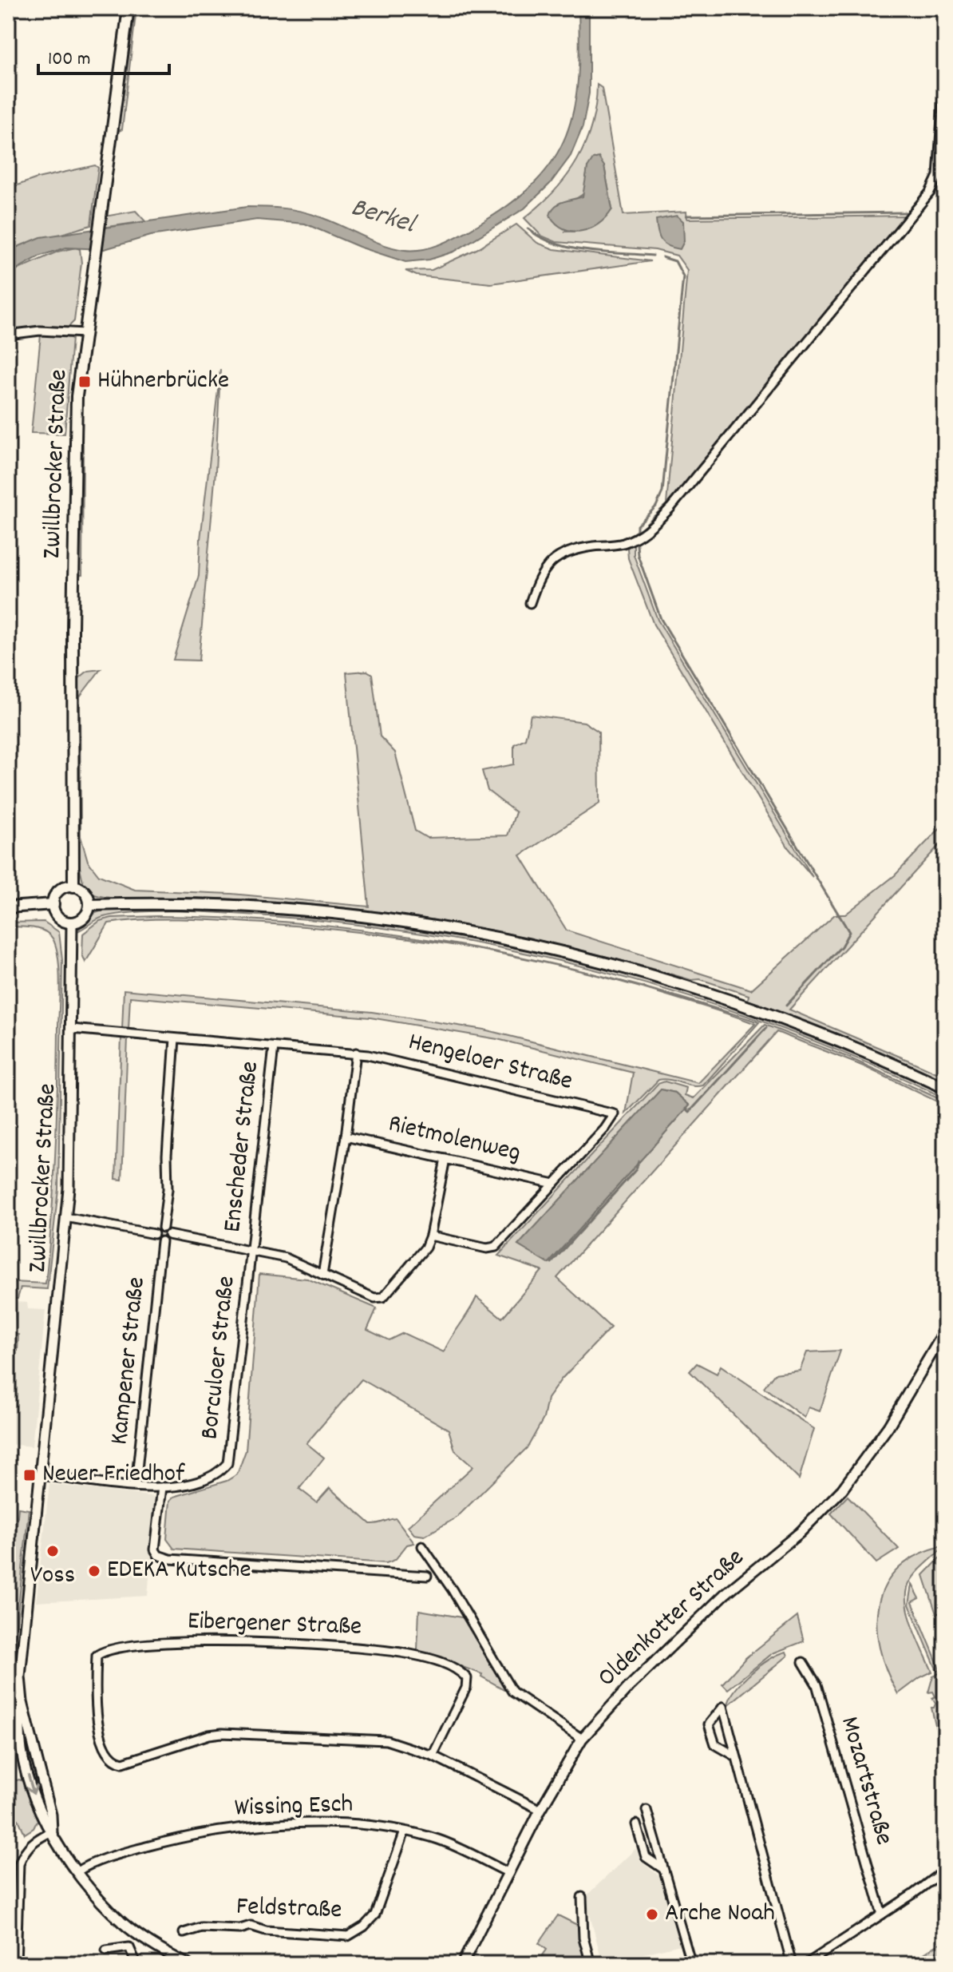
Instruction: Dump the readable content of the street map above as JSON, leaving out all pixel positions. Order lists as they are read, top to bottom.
{
  "streets": {
    "main road": ["Zwillbrocker Straße"],
    "street": [
      "Hengeloer Straße",
      "Rietmolenweg",
      "Enscheder Straße",
      "Borculoer Straße",
      "Kampener Straße",
      "Oldenkotter Straße",
      "Eibergener Straße",
      "Mozartstraße",
      "Wissing Esch",
      "Feldstraße"
    ]
  },
  "crossings": [
    ["Zwillbrocker Straße", "Enscheder Straße"],
    ["Zwillbrocker Straße", "Borculoer Straße"],
    ["Zwillbrocker Straße", "Wissing Esch"],
    ["Hengeloer Straße", "Rietmolenweg"],
    ["Hengeloer Straße", "Enscheder Straße"],
    ["Enscheder Straße", "Borculoer Straße"],
    ["Borculoer Straße", "Kampener Straße"],
    ["Oldenkotter Straße", "Wissing Esch"],
    ["Wissing Esch", "Feldstraße"]
  ],
  "water": ["Berkel"],
  "places": {
    "transit": ["Hühnerbrücke", "Neuer Friedhof"],
    "other": ["Voss", "EDEKA Kutsche", "Arche Noah"]
  },
  "scale_bar": "100 m"
}
